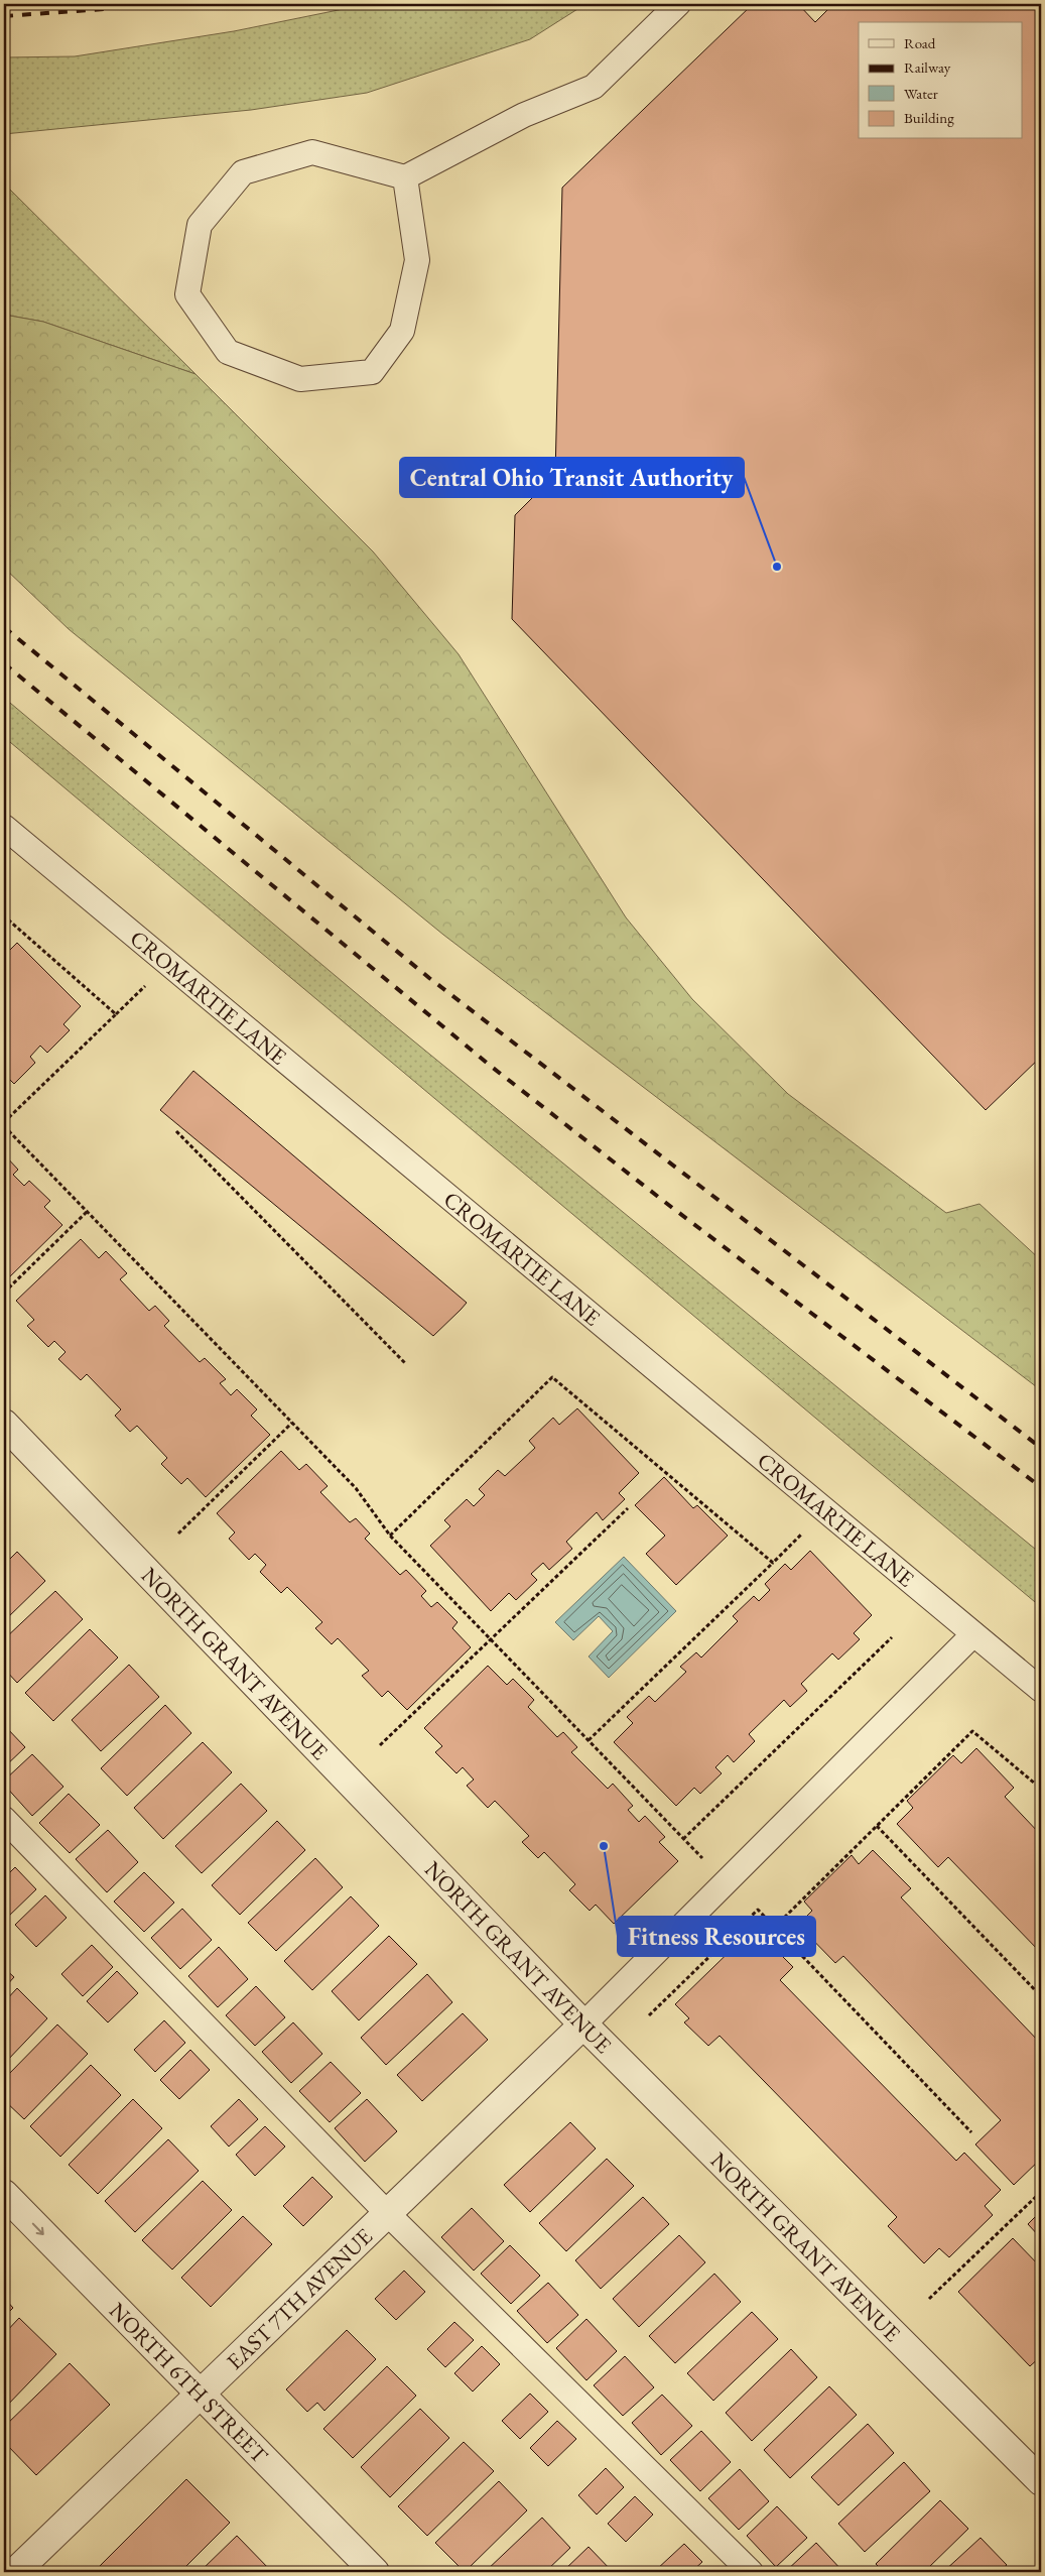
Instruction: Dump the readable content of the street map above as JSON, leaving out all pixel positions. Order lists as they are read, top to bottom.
{
  "streets": {
    "street": ["NORTH GRANT AVENUE", "EAST 7TH AVENUE", "NORTH 6TH STREET"],
    "lane": ["CROMARTIE LANE"]
  },
  "crossings": [
    ["NORTH GRANT AVENUE", "EAST 7TH AVENUE"],
    ["EAST 7TH AVENUE", "NORTH 6TH STREET"]
  ],
  "one_way": ["NORTH 6TH STREET"],
  "places": ["Central Ohio Transit Authority", "Fitness Resources"],
  "legend": [
    "Road",
    "Railway",
    "Water",
    "Building"
  ]
}
